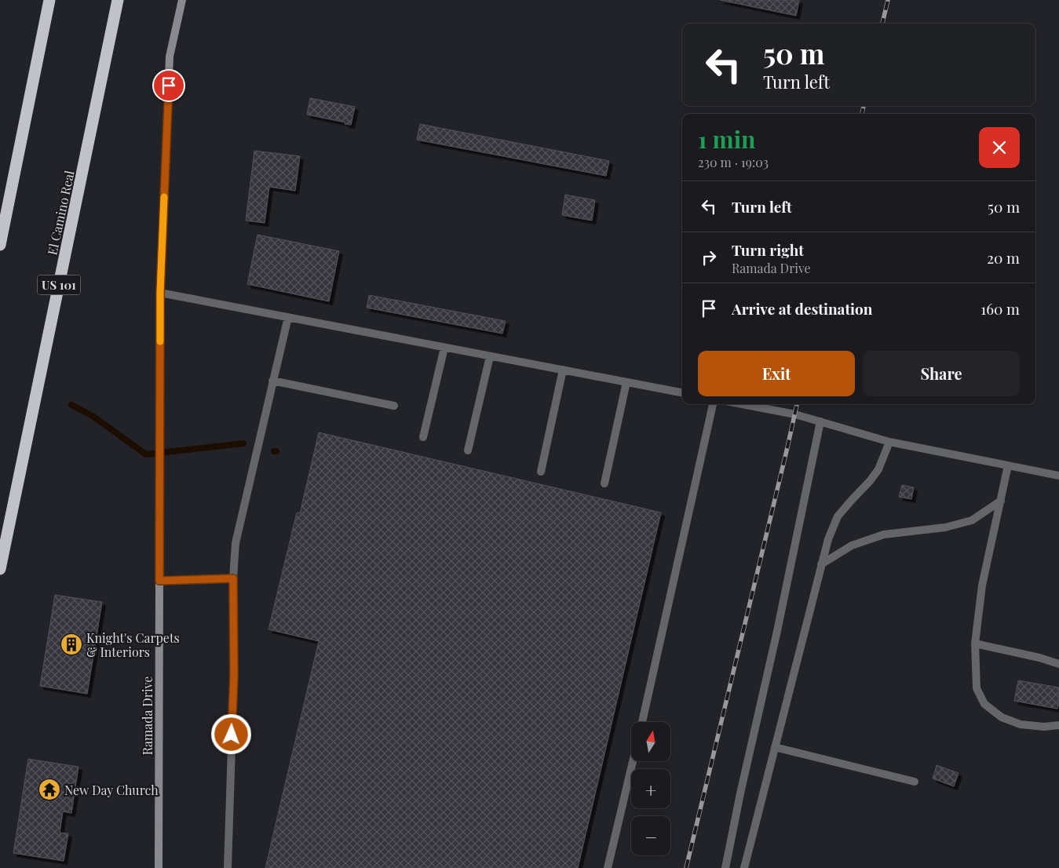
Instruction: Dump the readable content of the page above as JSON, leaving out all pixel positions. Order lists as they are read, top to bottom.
{
  "streets": {
    "highway": ["El Camino Real", "US 101"],
    "street": ["Ramada Drive"]
  },
  "places": {
    "building": ["Knight's Carpets & Interiors"],
    "temple": ["New Day Church"]
  },
  "north": "top",
  "page": {
    "turn": ["50 m", "Turn left"],
    "heading": ["1 min", "230 m · 19:03"],
    "list": [
      {
        "name": "Turn left",
        "value": "50 m"
      },
      {
        "name": "Turn right",
        "note": "Ramada Drive",
        "value": "20 m"
      },
      {
        "name": "Arrive at destination",
        "value": "160 m"
      }
    ],
    "buttons": ["Exit", "Share"],
    "map_buttons": ["+", "−"]
  }
}
